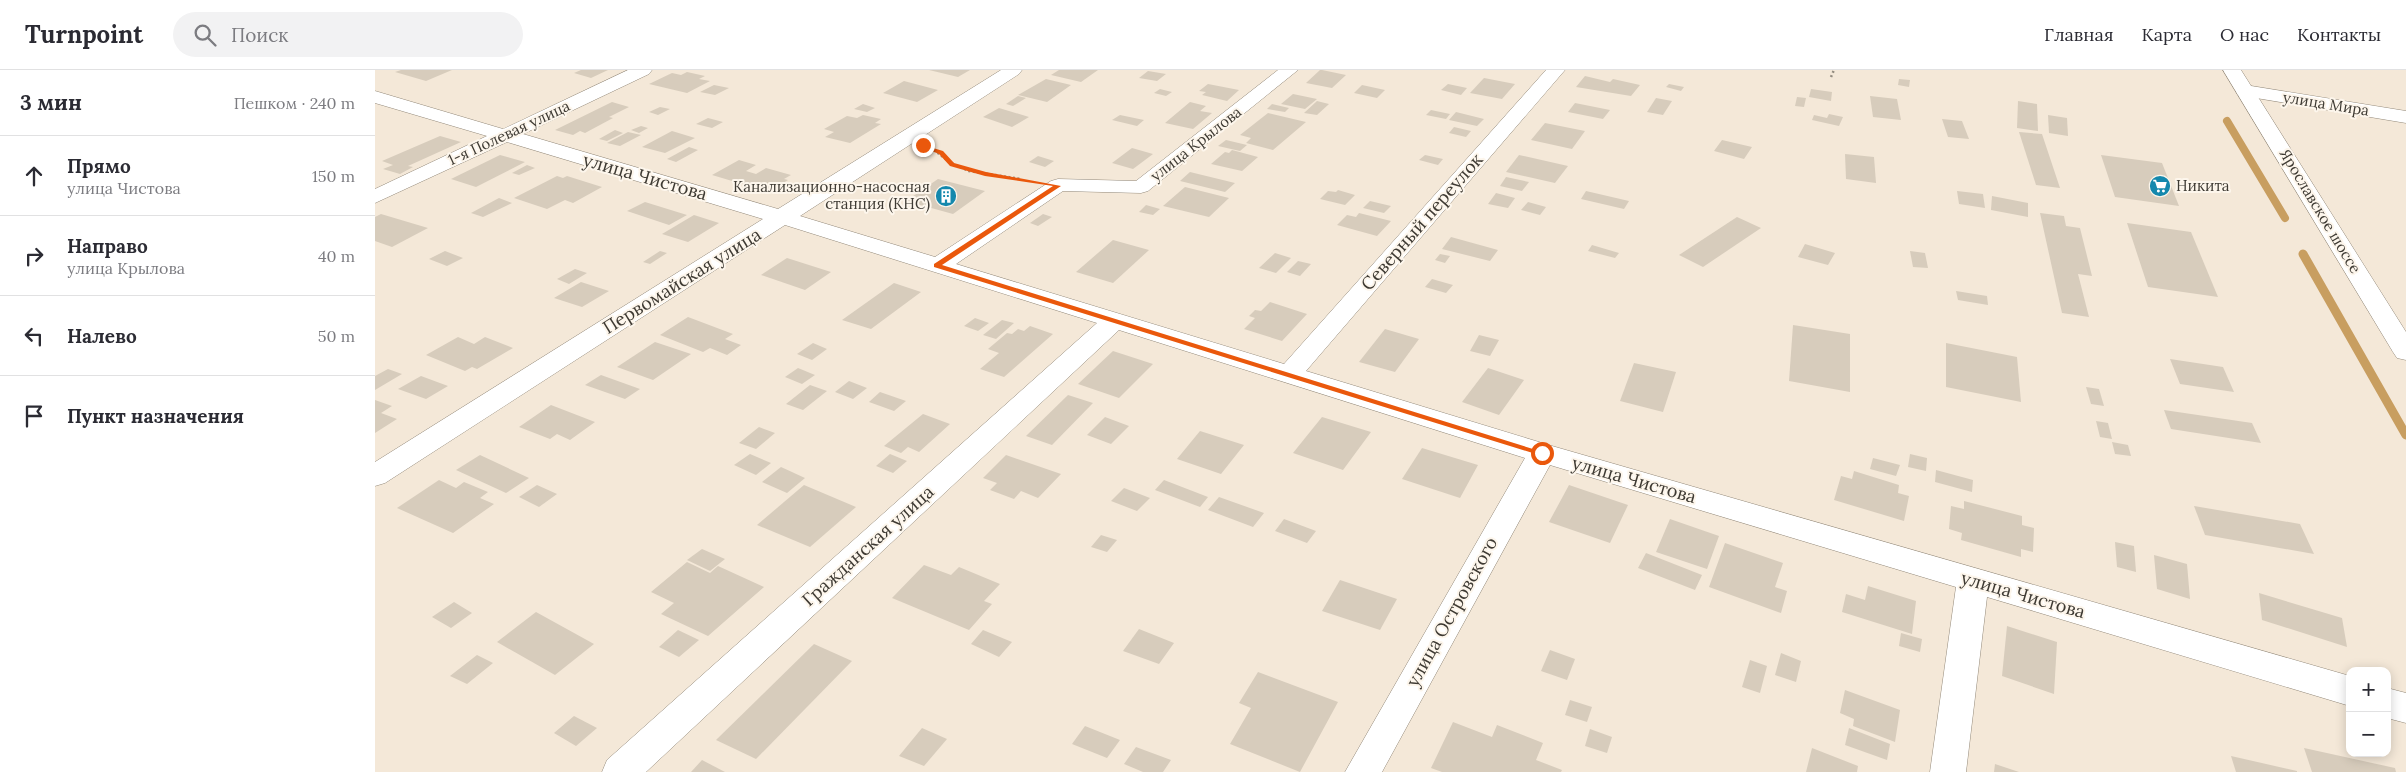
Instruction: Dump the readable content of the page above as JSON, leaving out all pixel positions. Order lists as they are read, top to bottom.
{
  "streets": {
    "street": [
      "улица Мира",
      "1-я Полевая улица",
      "улица Крылова",
      "улица Чистова",
      "Ярославское шоссе",
      "Северный переулок",
      "Первомайская улица",
      "Гражданская улица",
      "улица Островского"
    ]
  },
  "crossings": [
    ["улица Мира", "Ярославское шоссе"],
    ["1-я Полевая улица", "улица Чистова"],
    ["улица Чистова", "Северный переулок"],
    ["улица Чистова", "Первомайская улица"],
    ["улица Чистова", "Гражданская улица"],
    ["улица Чистова", "улица Островского"]
  ],
  "places": {
    "supermarket": ["Никита"],
    "building": ["Канализационно-насосная станция (КНС)"]
  },
  "page": {
    "header": "Turnpoint",
    "search": "Поиск",
    "nav": [
      "Главная",
      "Карта",
      "О нас",
      "Контакты"
    ],
    "heading": ["3 мин", "Пешком · 240 m"],
    "list": [
      ["Прямо", "улица Чистова", "150 m"],
      ["Направо", "улица Крылова", "40 m"],
      ["Налево", "50 m"],
      "Пункт назначения"
    ],
    "map_buttons": ["+", "−"]
  }
}
